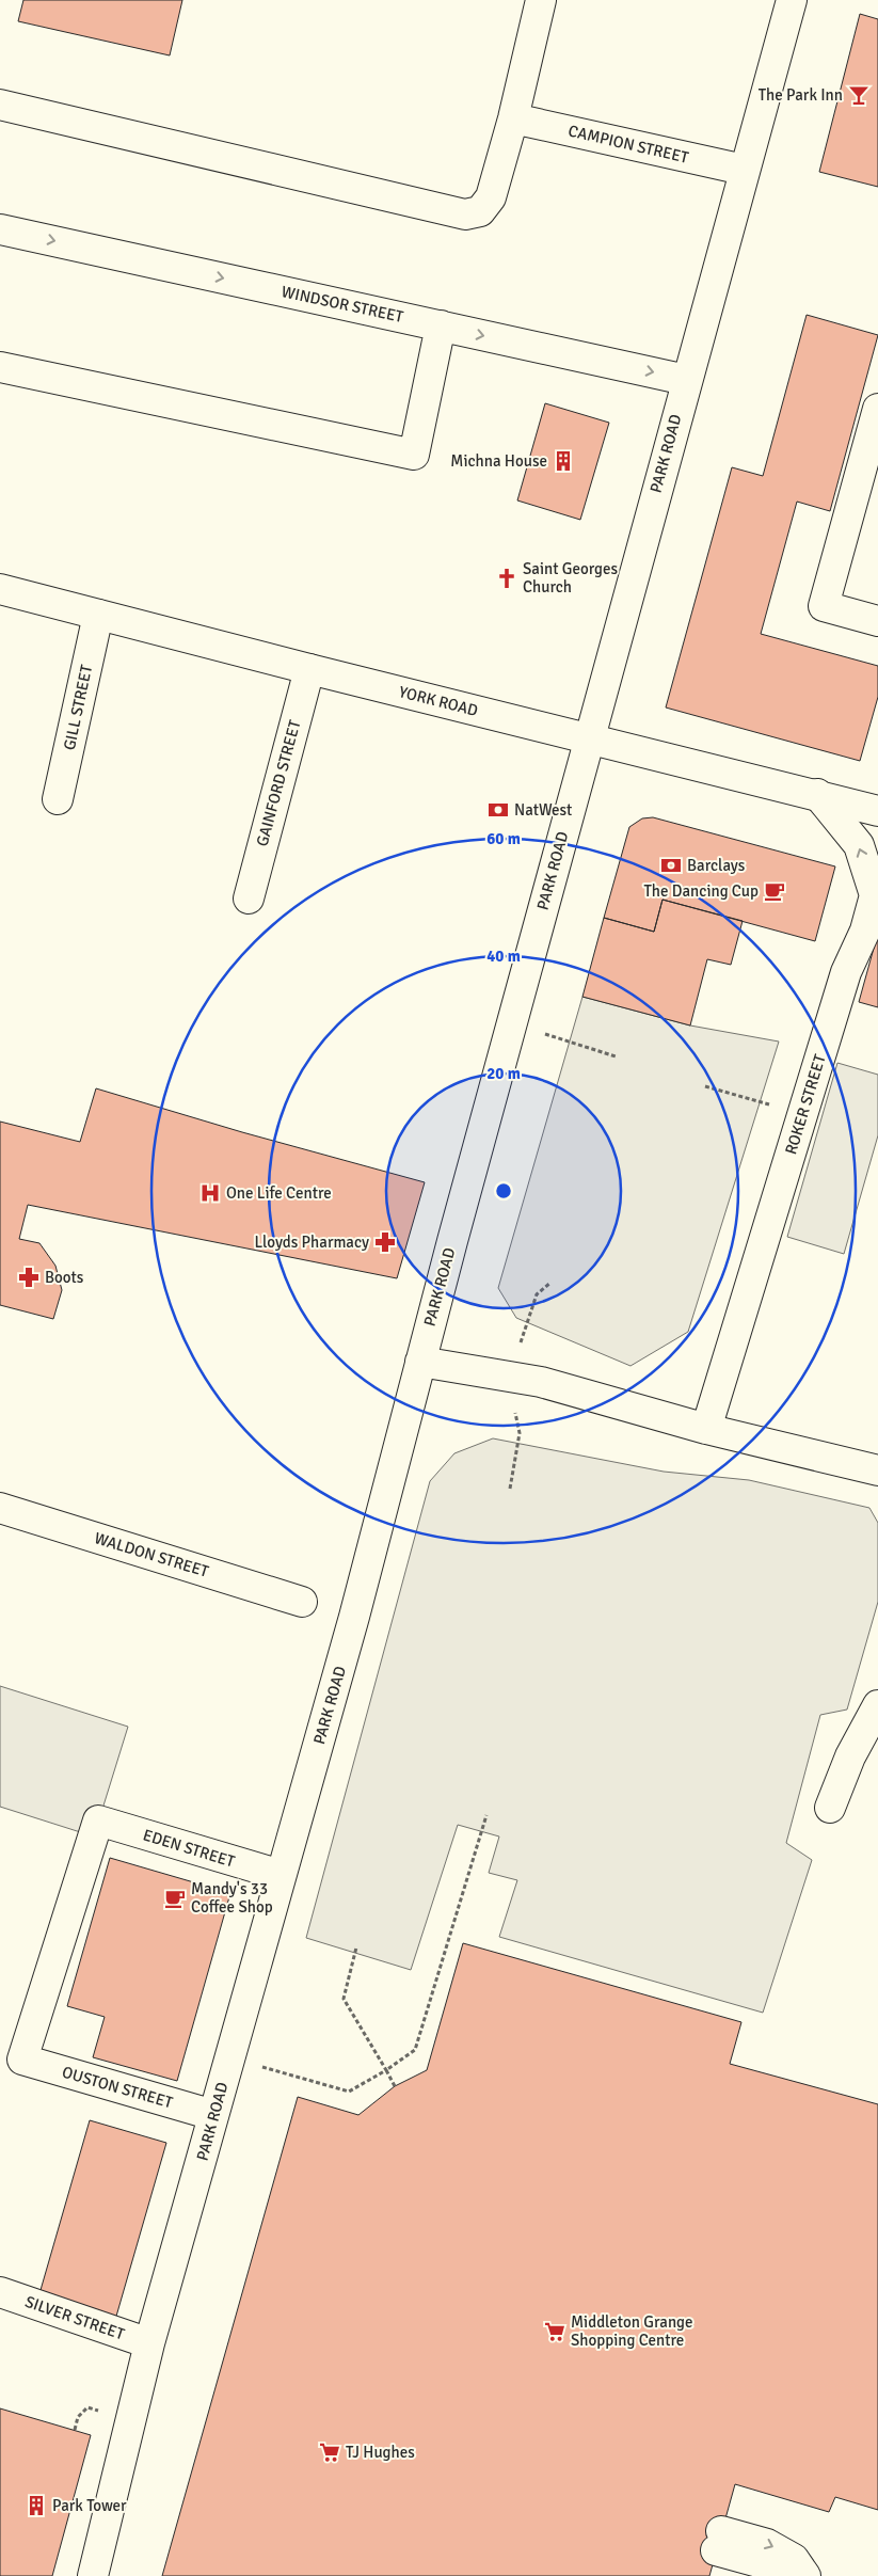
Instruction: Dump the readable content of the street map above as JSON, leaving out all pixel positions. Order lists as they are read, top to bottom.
{
  "streets": {
    "street": [
      "CAMPION STREET",
      "WINDSOR STREET",
      "PARK ROAD",
      "YORK ROAD",
      "GILL STREET",
      "GAINFORD STREET",
      "ROKER STREET",
      "WALDON STREET",
      "EDEN STREET",
      "OUSTON STREET",
      "SILVER STREET"
    ]
  },
  "crossings": [
    ["CAMPION STREET", "PARK ROAD"],
    ["WINDSOR STREET", "PARK ROAD"],
    ["PARK ROAD", "YORK ROAD"],
    ["PARK ROAD", "EDEN STREET"],
    ["PARK ROAD", "OUSTON STREET"],
    ["PARK ROAD", "SILVER STREET"],
    ["YORK ROAD", "GILL STREET"],
    ["YORK ROAD", "GAINFORD STREET"],
    ["YORK ROAD", "ROKER STREET"],
    ["EDEN STREET", "OUSTON STREET"]
  ],
  "one_way": ["WINDSOR STREET", "ROKER STREET"],
  "places": {
    "bar": ["The Park Inn"],
    "building": ["Michna House", "Park Tower"],
    "church": ["Saint Georges Church"],
    "bank": ["NatWest", "Barclays"],
    "cafe": ["The Dancing Cup", "Mandy's 33 Coffee Shop"],
    "hospital": ["One Life Centre"],
    "pharmacy": ["Lloyds Pharmacy", "Boots"],
    "supermarket": ["Middleton Grange Shopping Centre", "TJ Hughes"]
  },
  "rings": ["60 m", "40 m", "20 m"]
}
